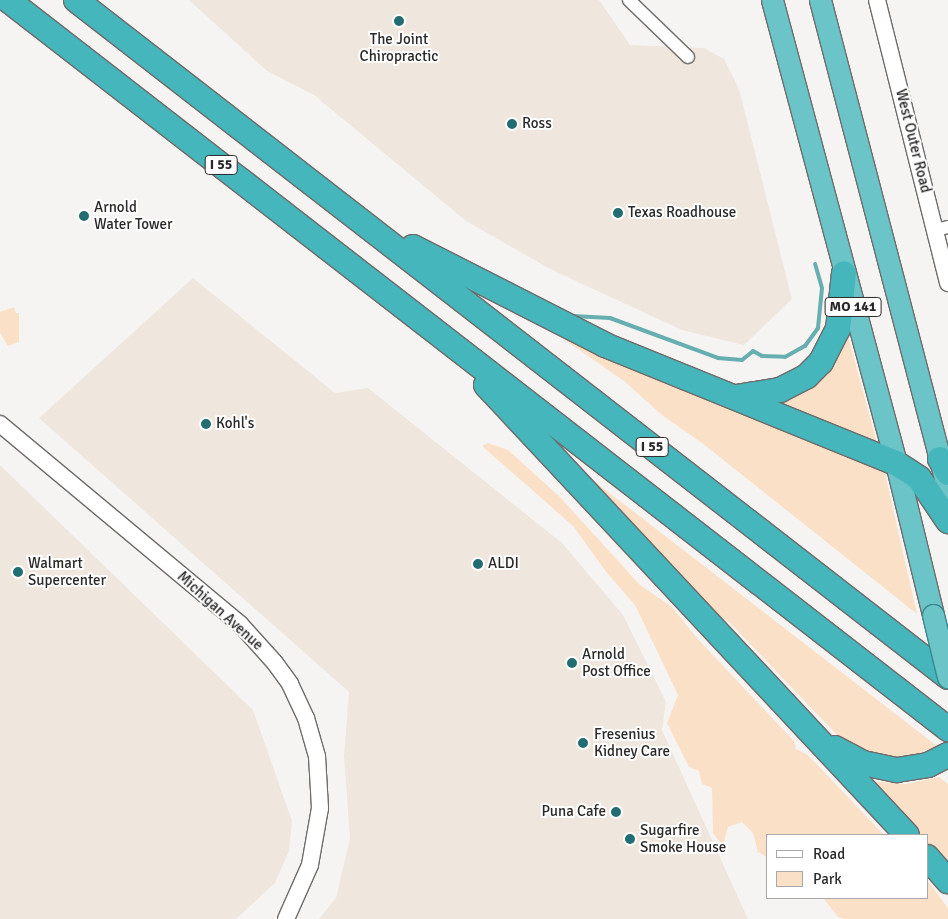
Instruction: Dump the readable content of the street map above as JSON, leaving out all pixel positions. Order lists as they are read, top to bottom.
{
  "streets": {
    "highway": ["I 55", "MO 141"],
    "street": ["West Outer Road", "Michigan Avenue"]
  },
  "crossings": [
    ["I 55", "MO 141"]
  ],
  "places": [
    "The Joint Chiropractic",
    "Ross",
    "Texas Roadhouse",
    "Arnold Water Tower",
    "Kohl's",
    "ALDI",
    "Walmart Supercenter",
    "Arnold Post Office",
    "Fresenius Kidney Care",
    "Puna Cafe",
    "Sugarfire Smoke House"
  ],
  "legend": ["Road", "Park"]
}
